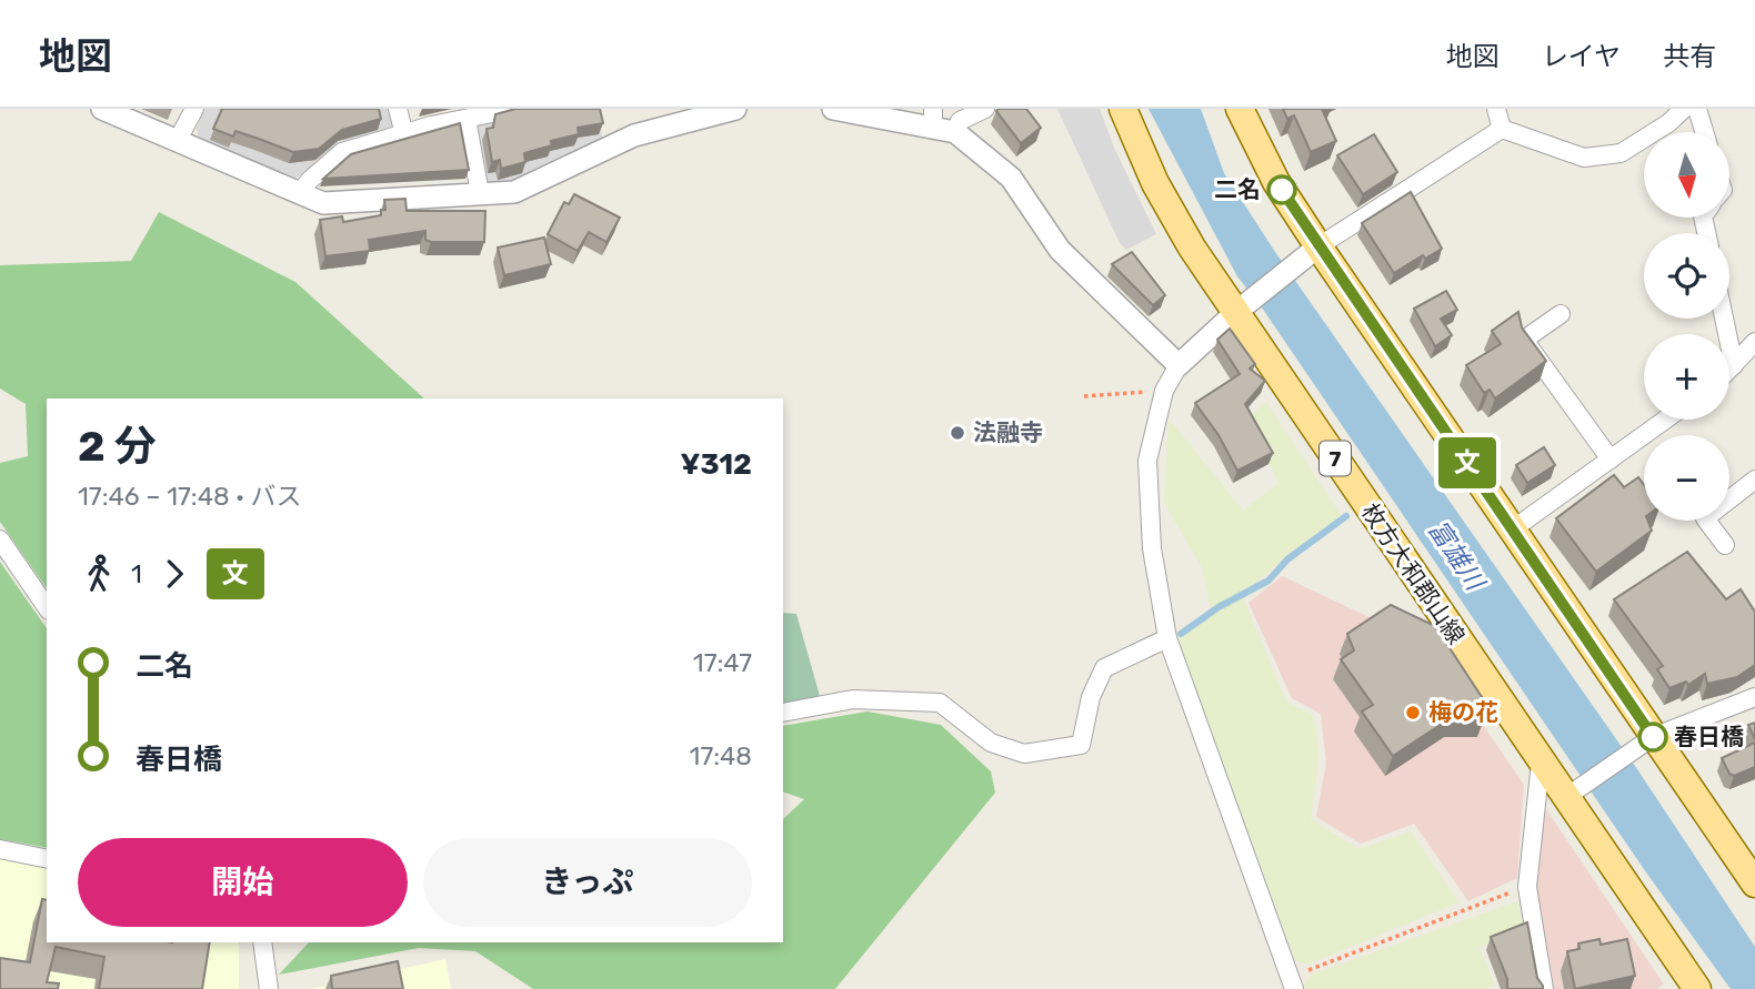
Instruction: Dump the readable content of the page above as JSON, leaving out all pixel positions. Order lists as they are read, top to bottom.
{
  "streets": {
    "main road": ["7", "枚方大和郡山線"]
  },
  "water": ["富雄川"],
  "places": [
    "二名",
    "法融寺",
    "梅の花",
    "春日橋"
  ],
  "lines": ["bus line 文"],
  "north": "bottom",
  "page": {
    "header": "地図",
    "nav": ["地図", "レイヤ", "共有"],
    "on_map": "文",
    "map_buttons": ["+", "−"],
    "heading": ["2 分", "17:46 – 17:48 · バス", "¥312"],
    "legs": ["1", "文"],
    "list": [
      {
        "name": "二名",
        "value": "17:47"
      },
      {
        "name": "春日橋",
        "value": "17:48"
      }
    ],
    "buttons": ["開始", "きっぷ"]
  }
}
